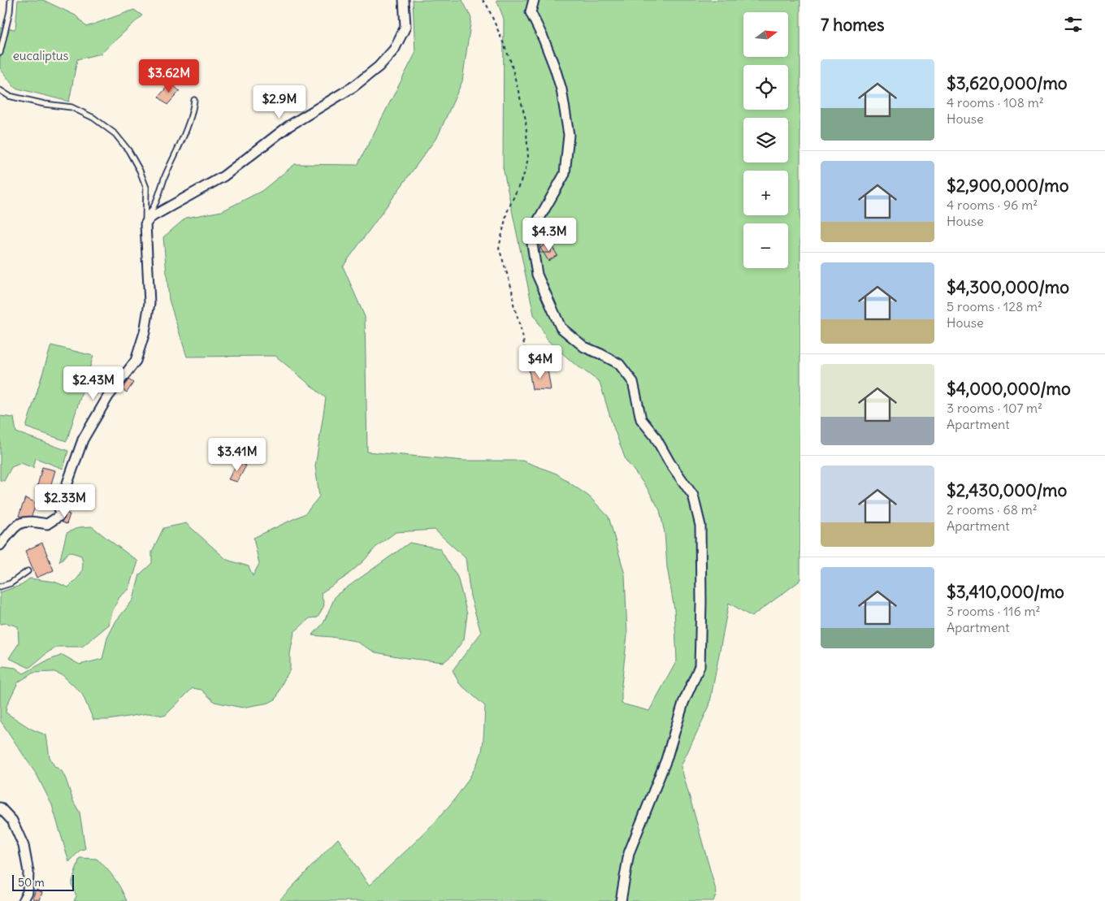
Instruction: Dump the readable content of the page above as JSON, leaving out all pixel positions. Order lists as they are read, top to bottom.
{
  "parks": ["eucaliptus"],
  "scale_bar": "50 m",
  "north": "right",
  "page": {
    "heading": "7 homes",
    "map_buttons": ["+", "−"],
    "list": [
      {
        "name": "$3,620,000/mo",
        "note": "4 rooms · 108 m² · House"
      },
      {
        "name": "$2,900,000/mo",
        "note": "4 rooms · 96 m² · House"
      },
      {
        "name": "$4,300,000/mo",
        "note": "5 rooms · 128 m² · House"
      },
      {
        "name": "$4,000,000/mo",
        "note": "3 rooms · 107 m² · Apartment"
      },
      {
        "name": "$2,430,000/mo",
        "note": "2 rooms · 68 m² · Apartment"
      },
      {
        "name": "$3,410,000/mo",
        "note": "3 rooms · 116 m² · Apartment"
      }
    ],
    "price": [
      "$3.62M",
      "$2.9M",
      "$4.3M",
      "$4M",
      "$2.43M",
      "$3.41M",
      "$2.33M"
    ],
    "scale": "50 m"
  }
}
